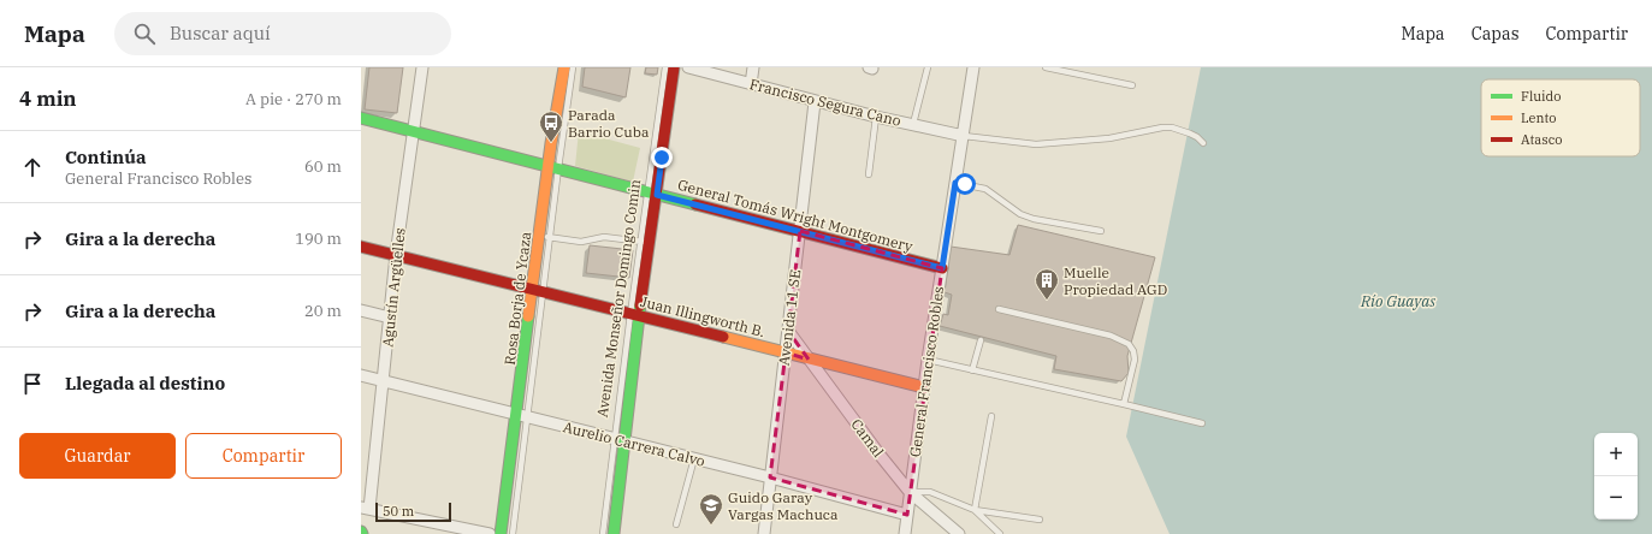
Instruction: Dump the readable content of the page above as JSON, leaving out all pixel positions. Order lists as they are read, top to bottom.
{
  "streets": {
    "street": [
      "Francisco Segura Cano",
      "General Tomás Wright Montgomery",
      "Agustín Argüelles",
      "Rosa Borja de Ycaza",
      "Avenida Monseñor Domingo Comin",
      "Juan Illingworth B.",
      "Avenida 11 SE",
      "General Francisco Robles",
      "Camal",
      "Aurelio Carrera Calvo"
    ]
  },
  "crossings": [
    ["Francisco Segura Cano", "Avenida 11 SE"],
    ["Francisco Segura Cano", "General Francisco Robles"],
    ["General Tomás Wright Montgomery", "Agustín Argüelles"],
    ["General Tomás Wright Montgomery", "Rosa Borja de Ycaza"],
    ["General Tomás Wright Montgomery", "Avenida Monseñor Domingo Comin"],
    ["General Tomás Wright Montgomery", "Avenida 11 SE"],
    ["General Tomás Wright Montgomery", "General Francisco Robles"],
    ["Agustín Argüelles", "Juan Illingworth B."],
    ["Agustín Argüelles", "Aurelio Carrera Calvo"],
    ["Rosa Borja de Ycaza", "Juan Illingworth B."],
    ["Rosa Borja de Ycaza", "Aurelio Carrera Calvo"],
    ["Avenida Monseñor Domingo Comin", "Juan Illingworth B."],
    ["Avenida Monseñor Domingo Comin", "Aurelio Carrera Calvo"],
    ["Juan Illingworth B.", "Avenida 11 SE"],
    ["Juan Illingworth B.", "General Francisco Robles"],
    ["Juan Illingworth B.", "Camal"],
    ["Avenida 11 SE", "Camal"],
    ["Avenida 11 SE", "Aurelio Carrera Calvo"],
    ["General Francisco Robles", "Camal"],
    ["General Francisco Robles", "Aurelio Carrera Calvo"]
  ],
  "water": ["Río Guayas"],
  "places": {
    "bus stop": ["Parada Barrio Cuba"],
    "building": ["Muelle Propiedad AGD"],
    "school or university": ["Guido Garay Vargas Machuca"]
  },
  "legend": ["Fluido", "Lento", "Atasco"],
  "scale_bar": "50 m",
  "page": {
    "header": "Mapa",
    "search": "Buscar aquí",
    "nav": ["Mapa", "Capas", "Compartir"],
    "heading": ["4 min", "A pie · 270 m"],
    "list": [
      ["Continúa", "General Francisco Robles", "60 m"],
      ["Gira a la derecha", "190 m"],
      ["Gira a la derecha", "20 m"],
      "Llegada al destino"
    ],
    "buttons": ["Guardar", "Compartir"],
    "map_buttons": ["+", "−"],
    "scale": "50 m"
  }
}
